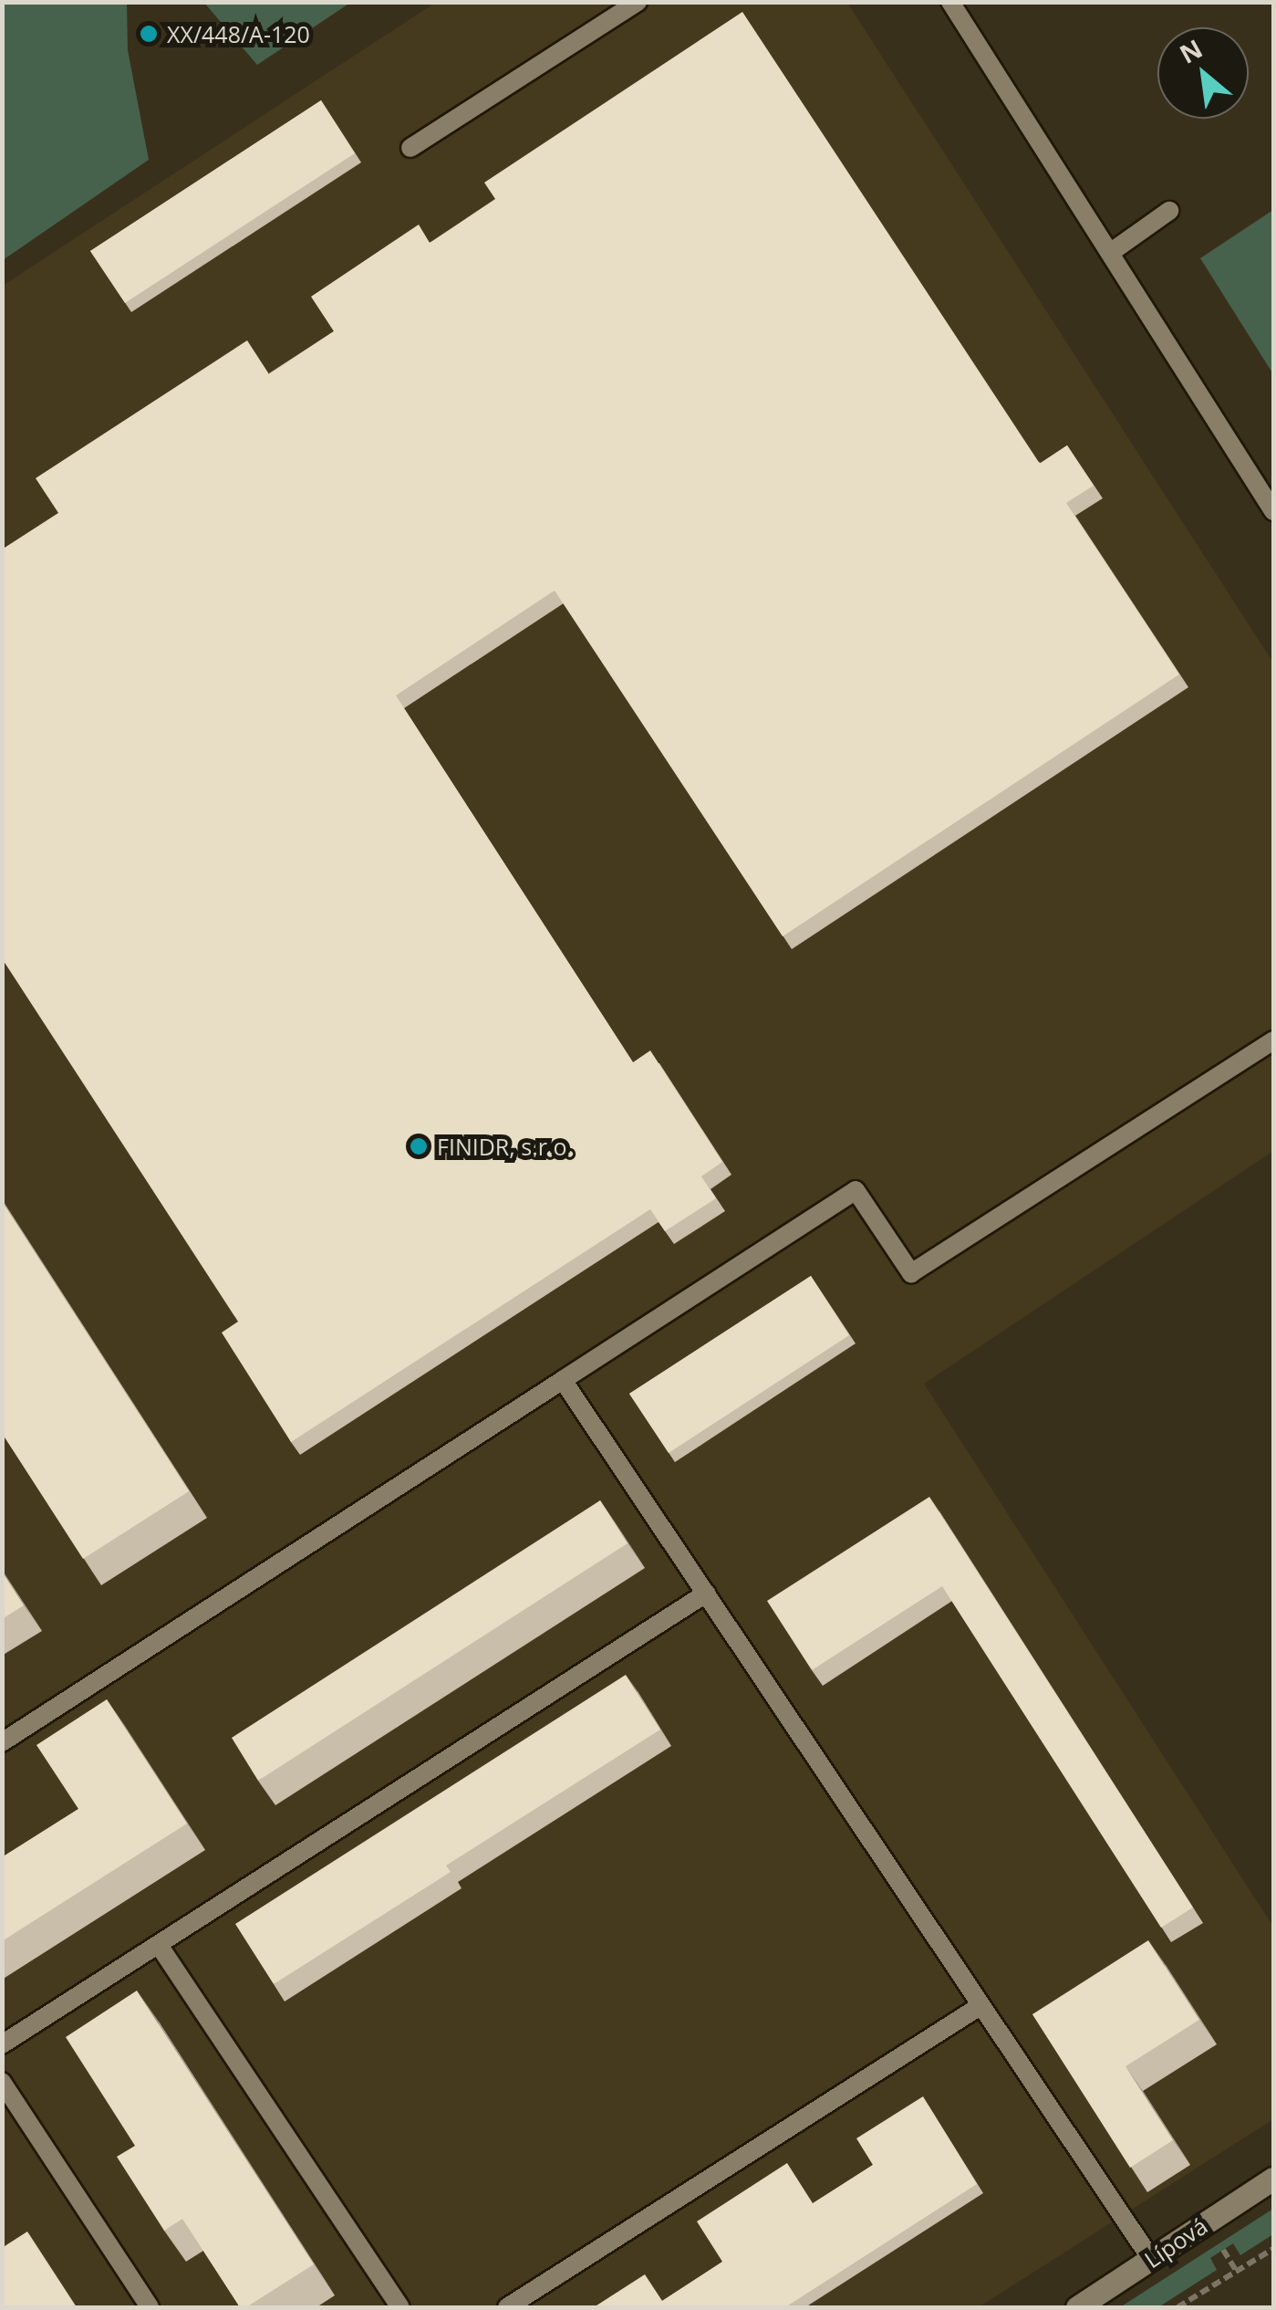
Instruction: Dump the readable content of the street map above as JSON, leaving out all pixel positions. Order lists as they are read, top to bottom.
{
  "streets": {
    "street": ["Lípová"]
  },
  "places": ["XX/448/A-120", "FINIDR, s.r.o."],
  "north": "top left"
}
